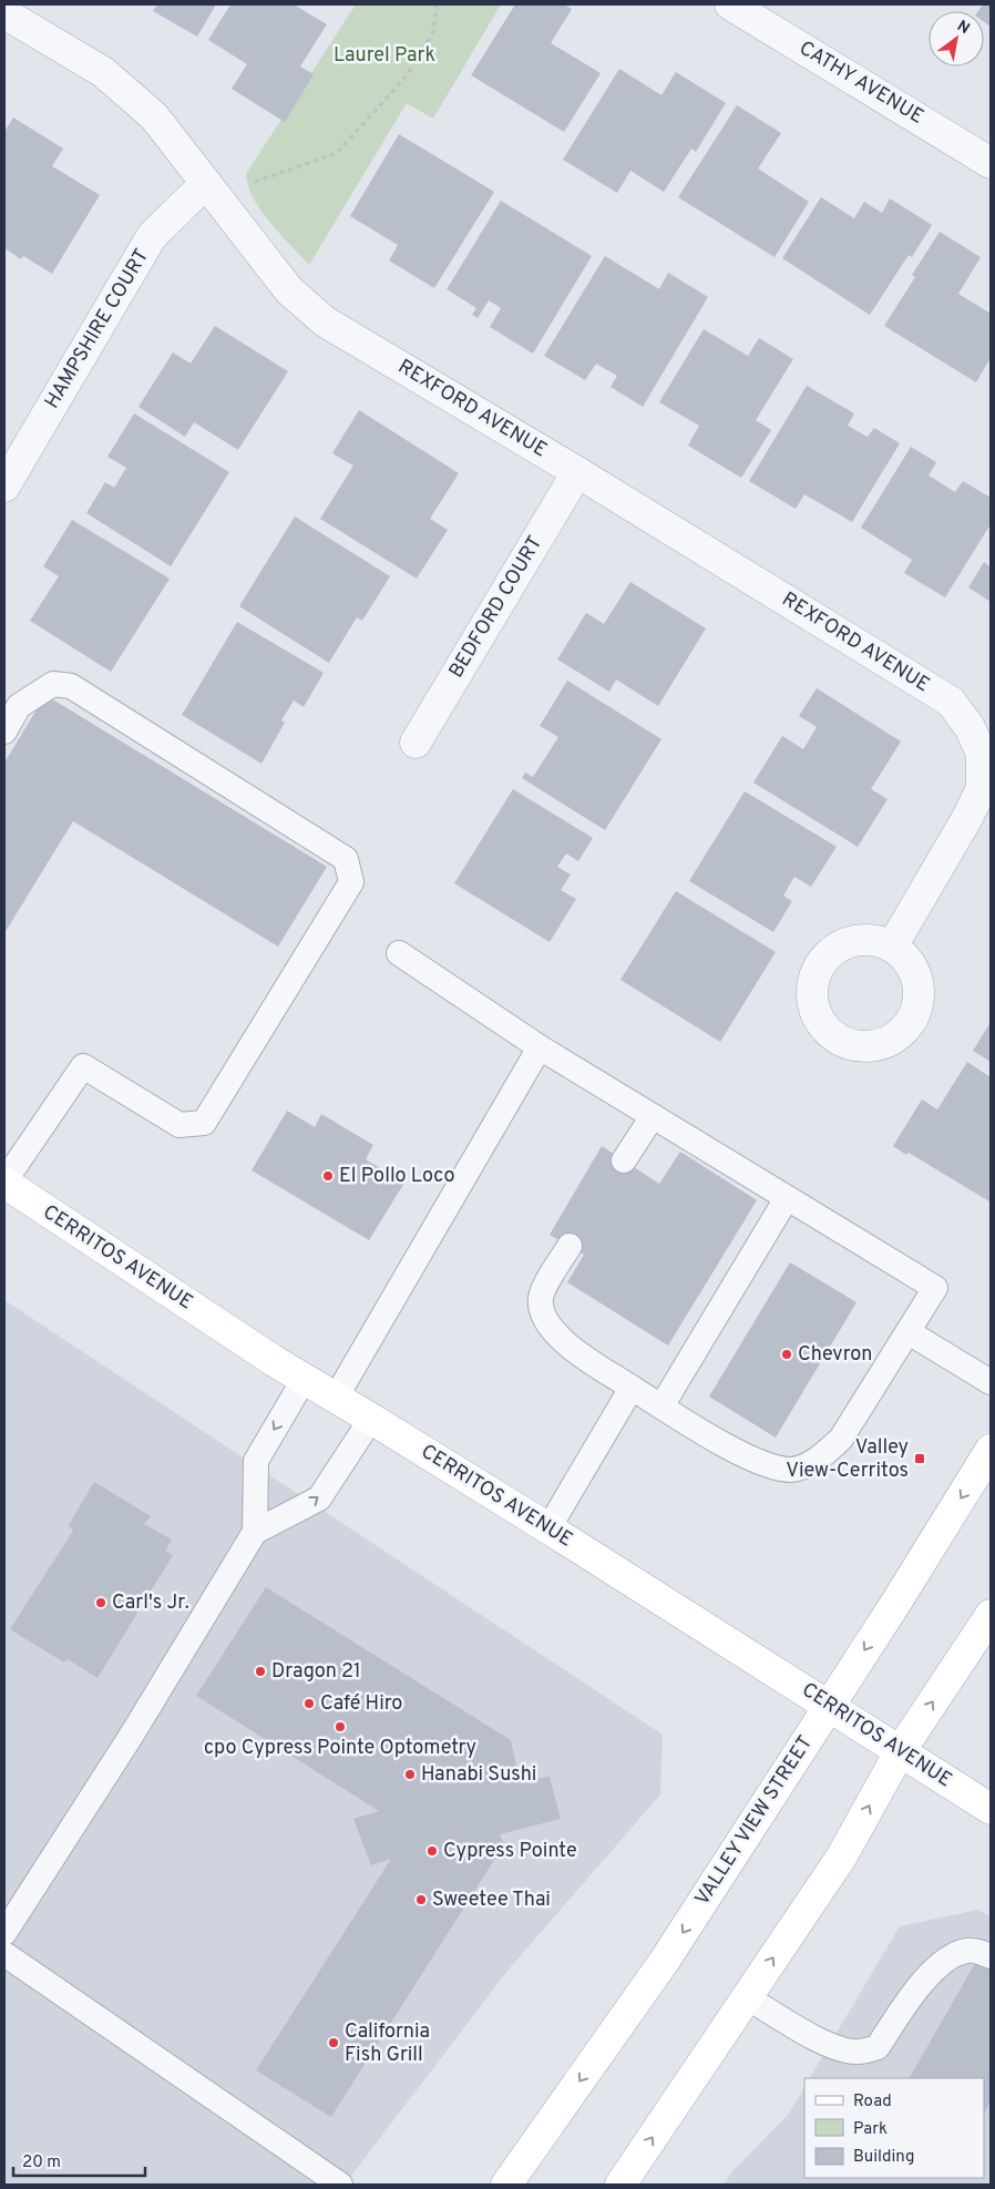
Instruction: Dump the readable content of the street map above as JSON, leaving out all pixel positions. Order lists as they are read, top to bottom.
{
  "streets": {
    "main road": ["CERRITOS AVENUE", "VALLEY VIEW STREET"],
    "street": [
      "CATHY AVENUE",
      "HAMPSHIRE COURT",
      "REXFORD AVENUE",
      "BEDFORD COURT"
    ]
  },
  "crossings": [
    ["HAMPSHIRE COURT", "REXFORD AVENUE"],
    ["REXFORD AVENUE", "BEDFORD COURT"],
    ["CERRITOS AVENUE", "VALLEY VIEW STREET"]
  ],
  "parks": ["Laurel Park"],
  "places": {
    "other": [
      "El Pollo Loco",
      "Chevron",
      "Carl's Jr.",
      "Dragon 21",
      "Café Hiro",
      "cpo Cypress Pointe Optometry",
      "Hanabi Sushi",
      "Cypress Pointe",
      "Sweetee Thai",
      "California Fish Grill"
    ],
    "transit": ["Valley View-Cerritos"]
  },
  "legend": ["Road", "Park", "Building"],
  "scale_bar": "20 m",
  "north": "top right"
}
